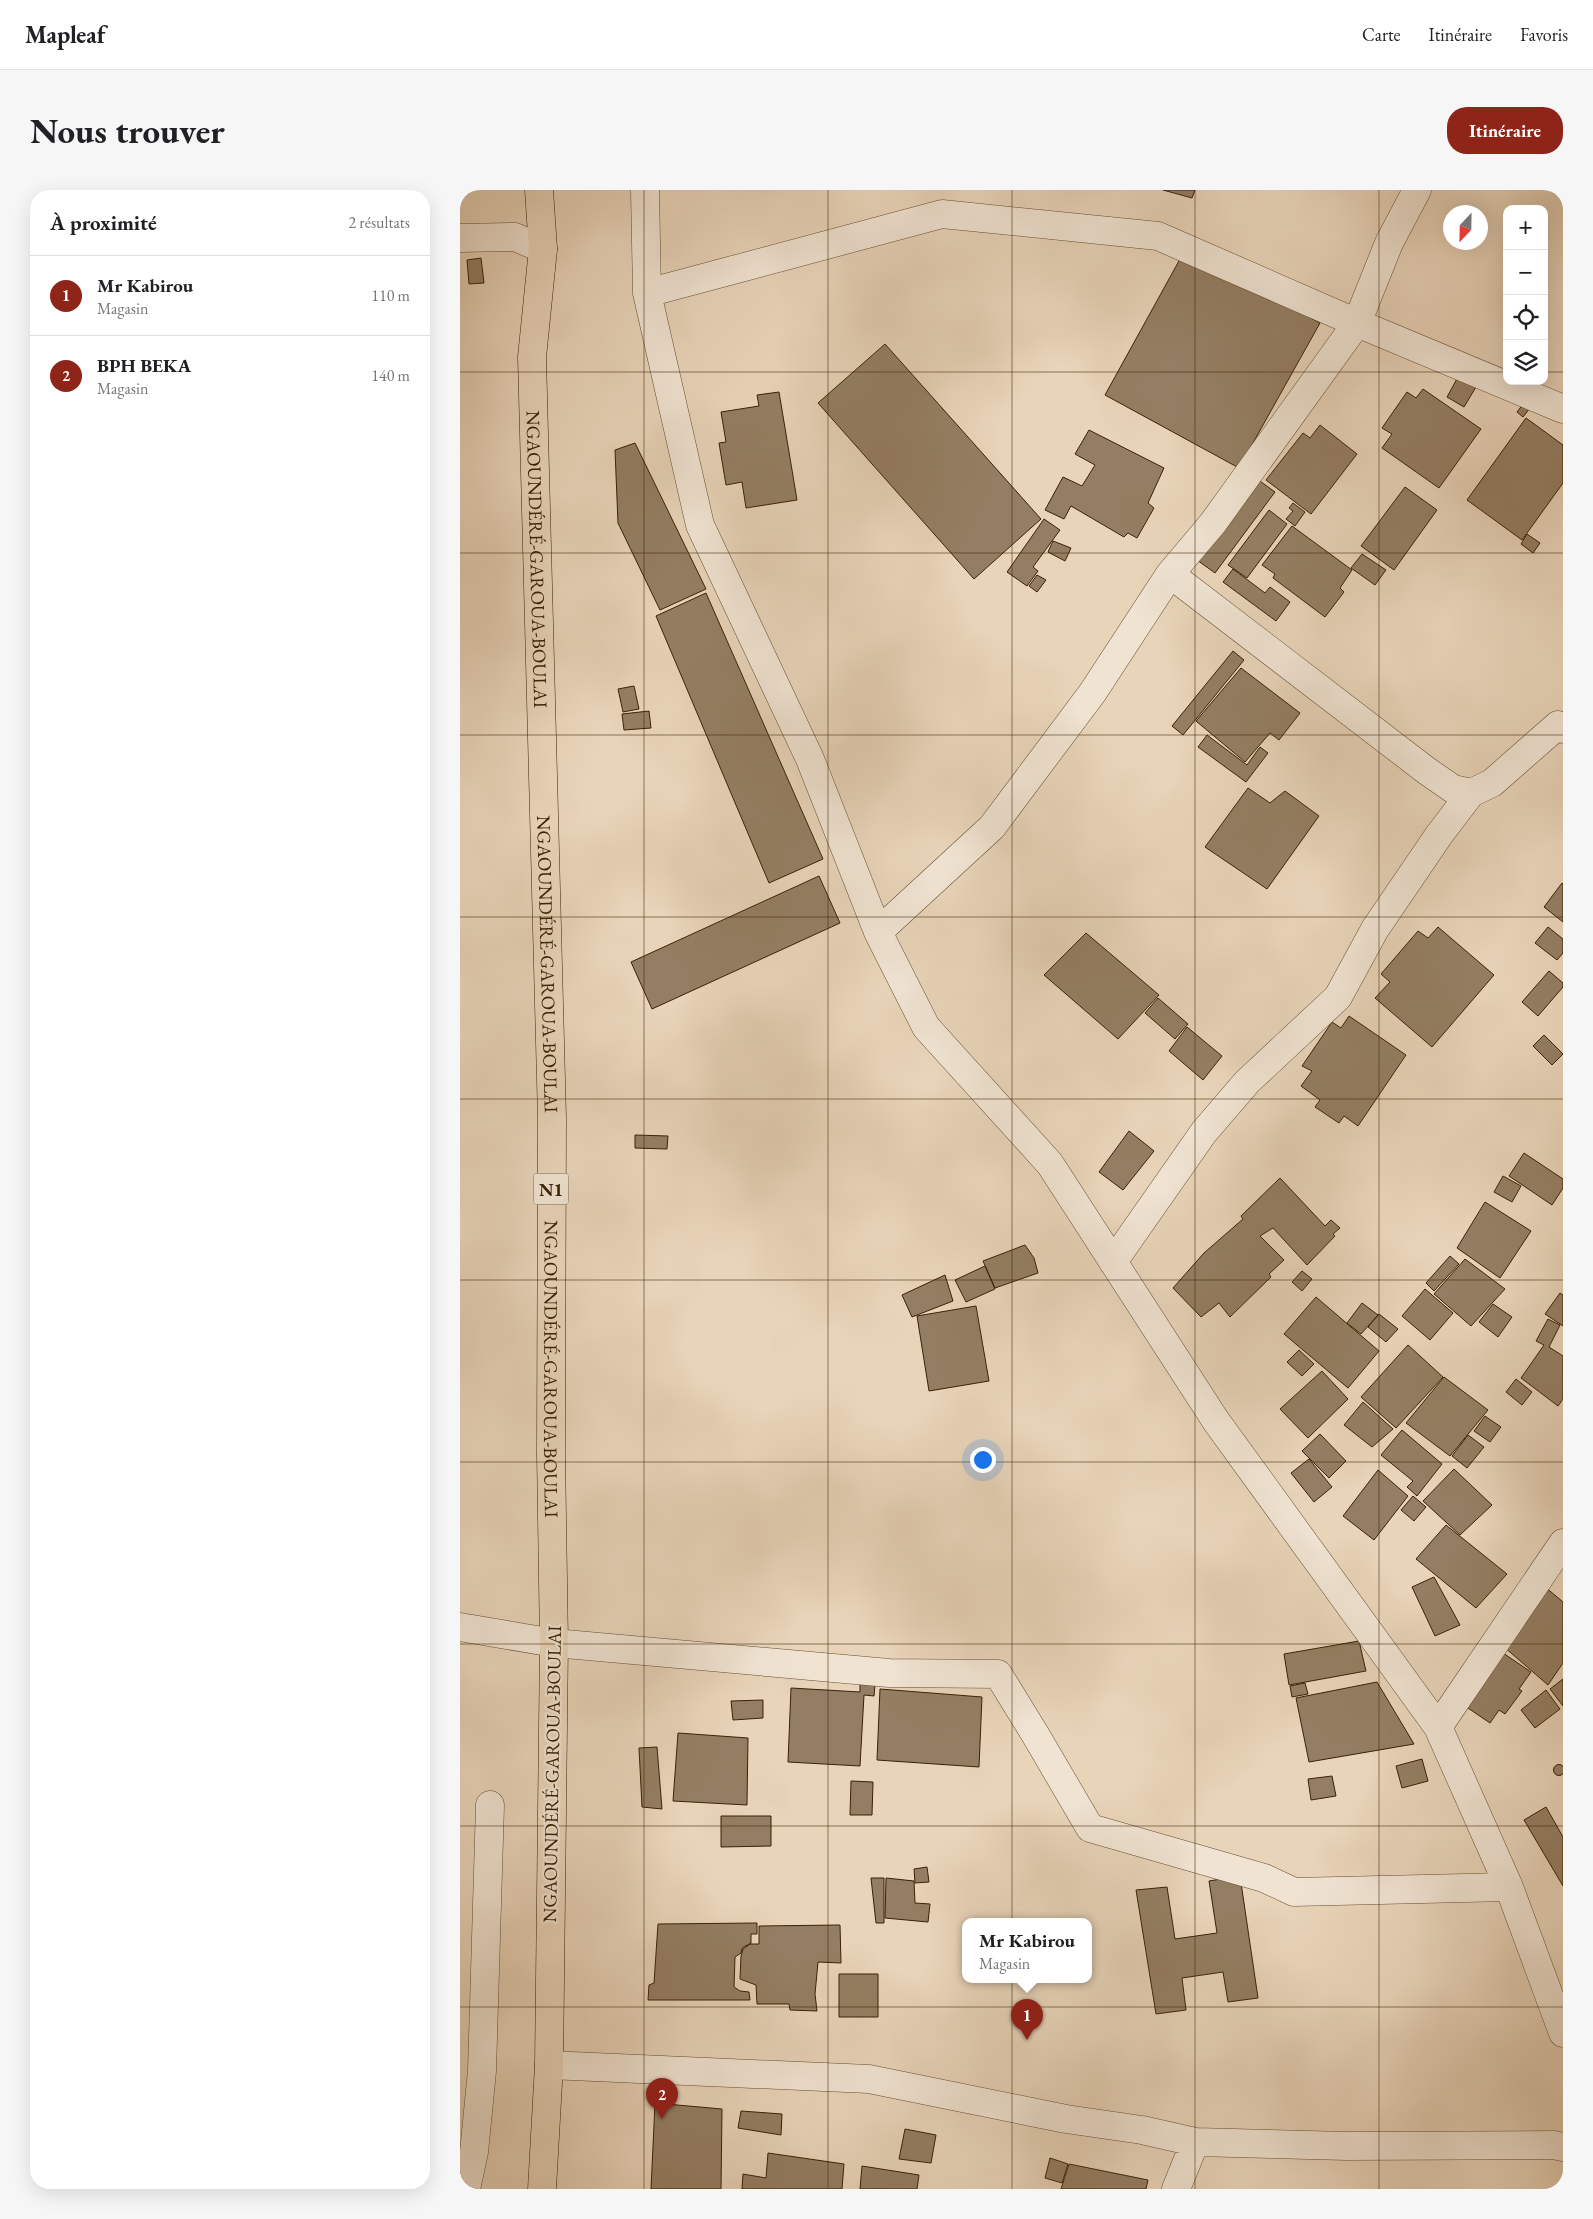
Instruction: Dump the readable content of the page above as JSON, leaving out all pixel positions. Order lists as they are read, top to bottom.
{
  "streets": {
    "highway": ["NGAOUNDÉRÉ-GAROUA-BOULAI", "N1"]
  },
  "north": "bottom",
  "page": {
    "header": "Mapleaf",
    "nav": ["Carte", "Itinéraire", "Favoris"],
    "buttons": "Itinéraire",
    "title": "Nous trouver",
    "heading": ["À proximité", "2 résultats"],
    "map_buttons": ["+", "−"],
    "list": [
      {
        "mark": "1",
        "name": "Mr Kabirou",
        "note": "Magasin",
        "value": "110 m"
      },
      {
        "mark": "2",
        "name": "BPH BEKA",
        "note": "Magasin",
        "value": "140 m"
      }
    ],
    "popup": ["Mr Kabirou", "Magasin"],
    "pins": ["1", "2"]
  }
}
